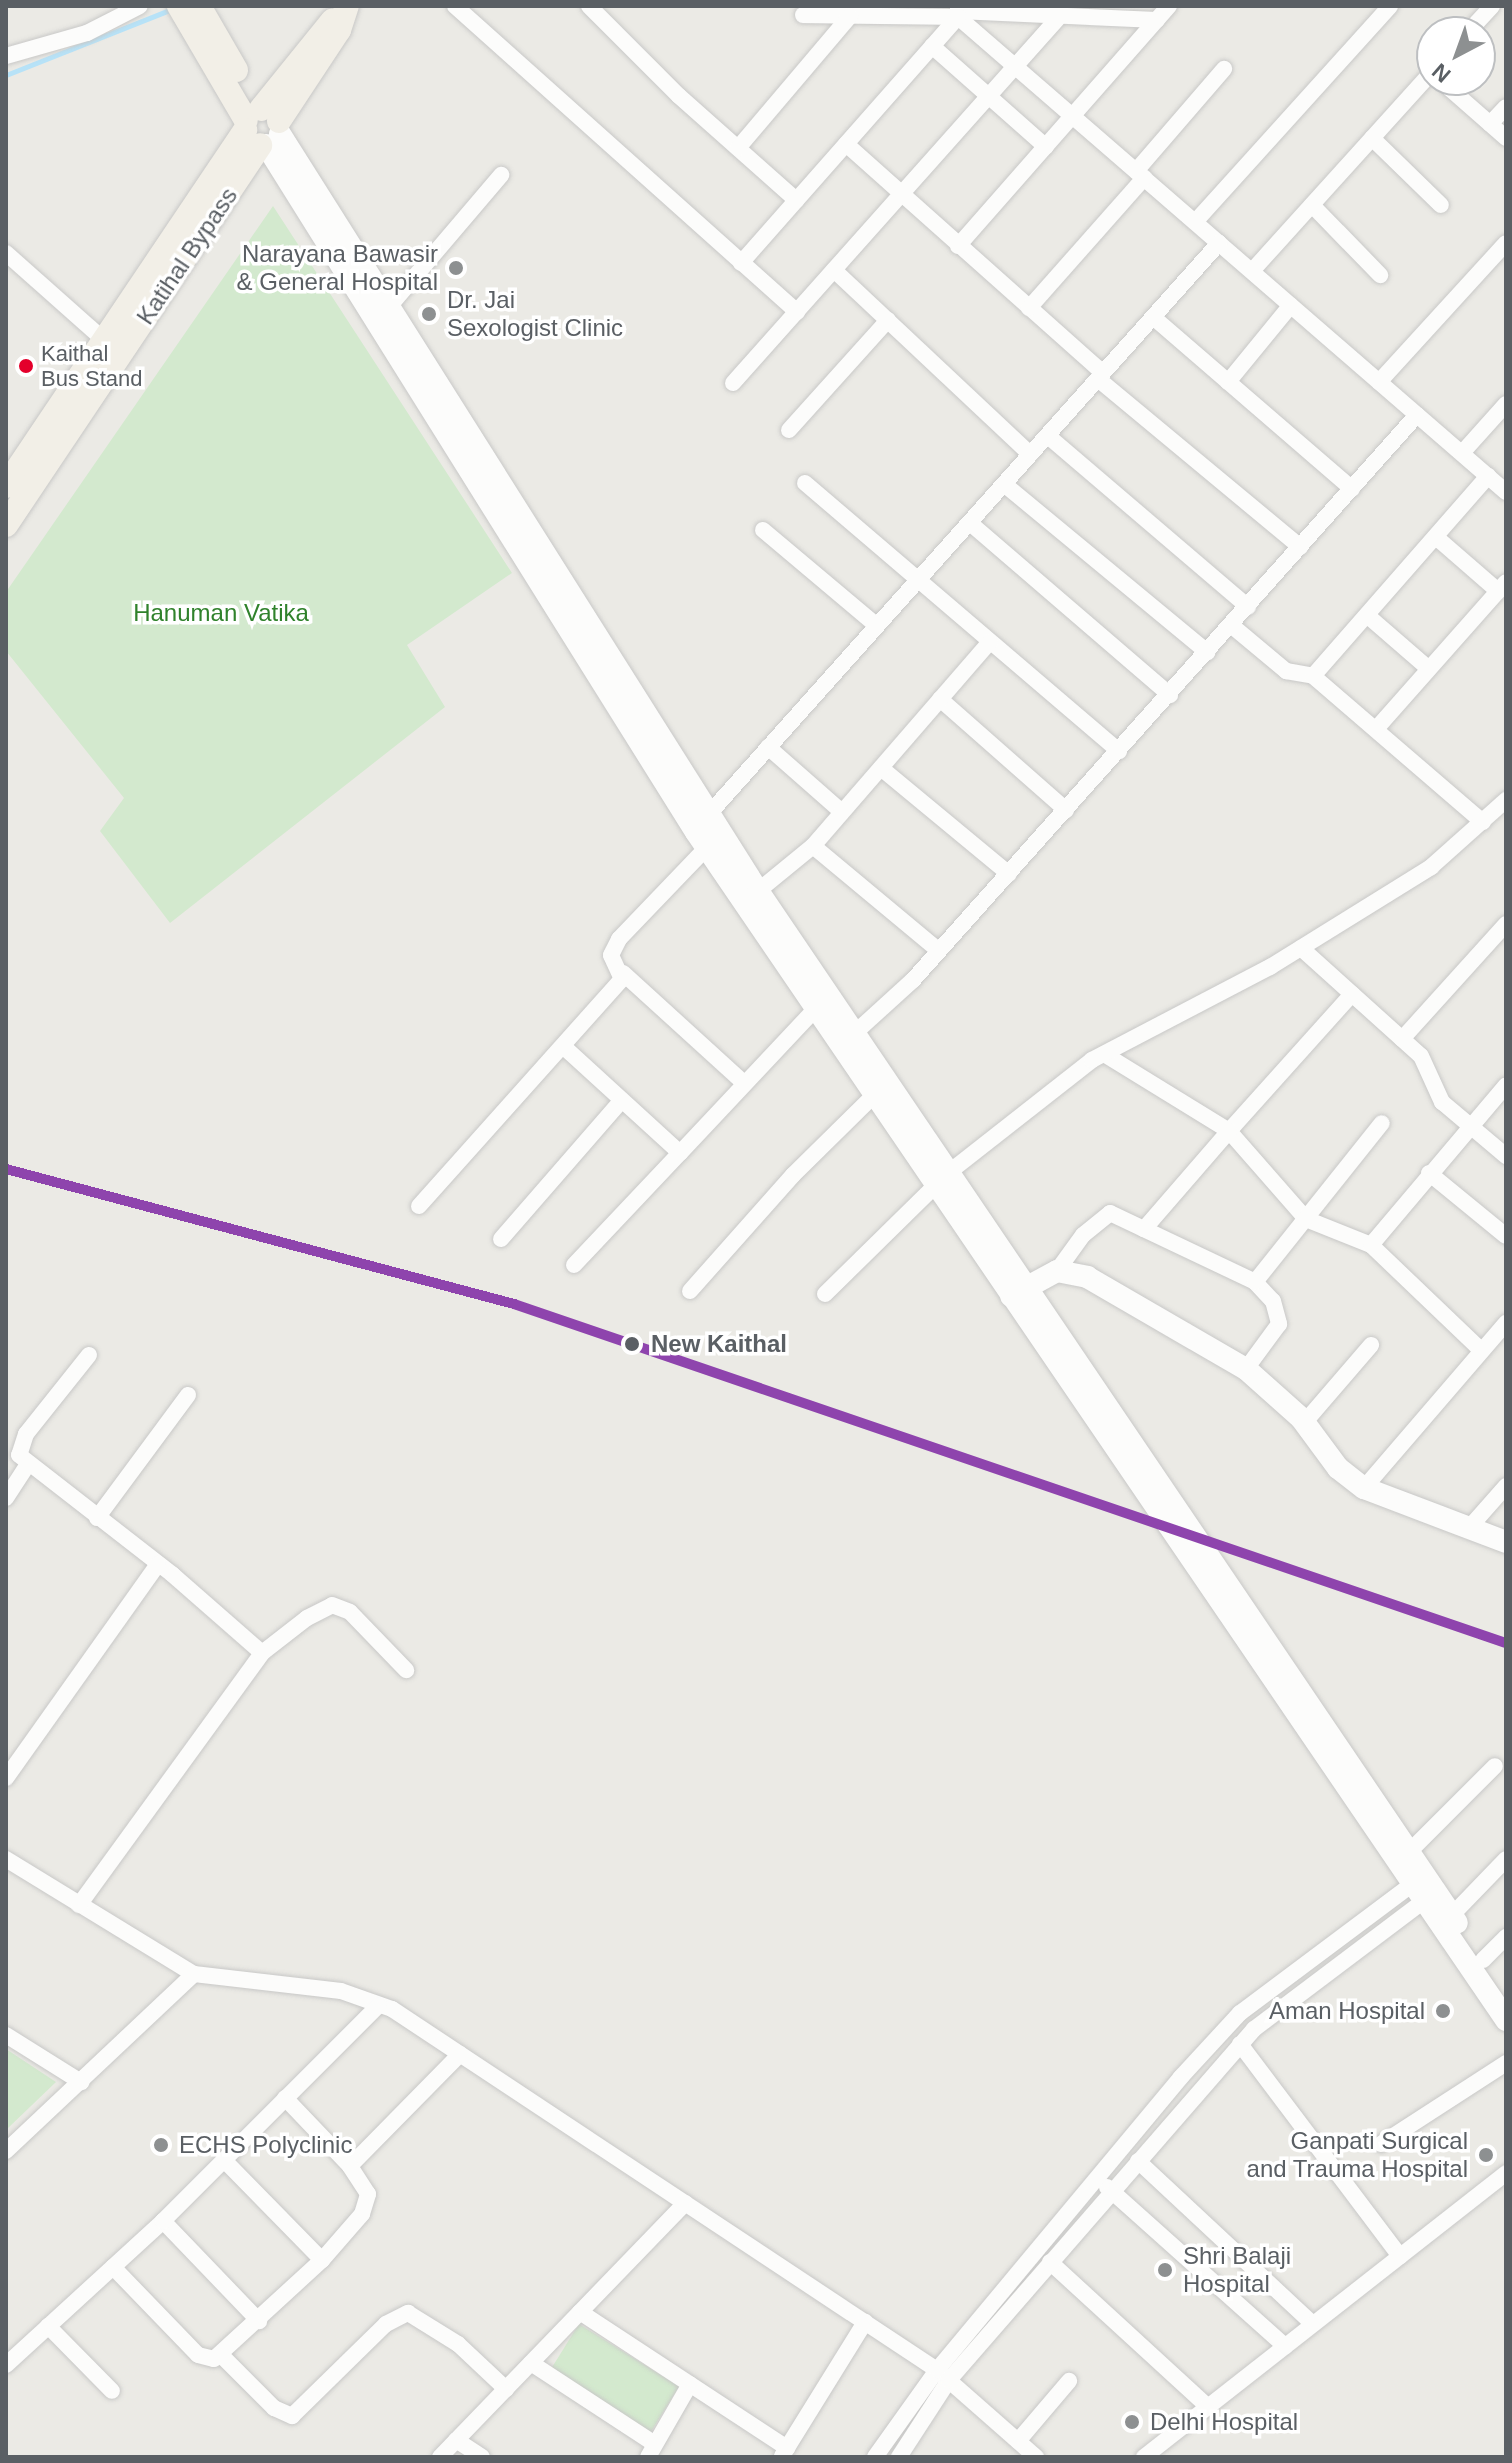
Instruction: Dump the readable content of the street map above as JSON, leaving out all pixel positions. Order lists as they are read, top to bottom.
{
  "streets": {
    "main road": ["Katihal Bypass"]
  },
  "parks": ["Hanuman Vatika"],
  "places": [
    "Narayana Bawasir & General Hospital",
    "Dr. Jai Sexologist Clinic",
    "Kaithal Bus Stand",
    "New Kaithal",
    "Aman Hospital",
    "ECHS Polyclinic",
    "Ganpati Surgical and Trauma Hospital",
    "Shri Balaji Hospital",
    "Delhi Hospital"
  ],
  "north": "bottom left"
}
